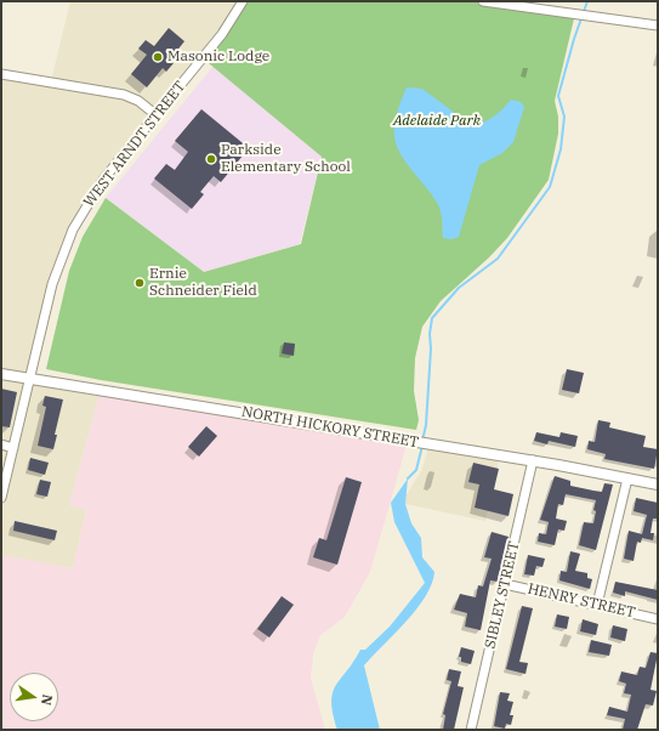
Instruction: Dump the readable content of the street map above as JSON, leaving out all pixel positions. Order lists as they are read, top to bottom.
{
  "streets": {
    "street": [
      "WEST ARNDT STREET",
      "NORTH HICKORY STREET",
      "SIBLEY STREET",
      "HENRY STREET"
    ]
  },
  "crossings": [
    ["WEST ARNDT STREET", "NORTH HICKORY STREET"],
    ["NORTH HICKORY STREET", "SIBLEY STREET"],
    ["SIBLEY STREET", "HENRY STREET"]
  ],
  "parks": ["Adelaide Park"],
  "places": ["Masonic Lodge", "Parkside Elementary School", "Ernie Schneider Field"],
  "north": "right"
}
